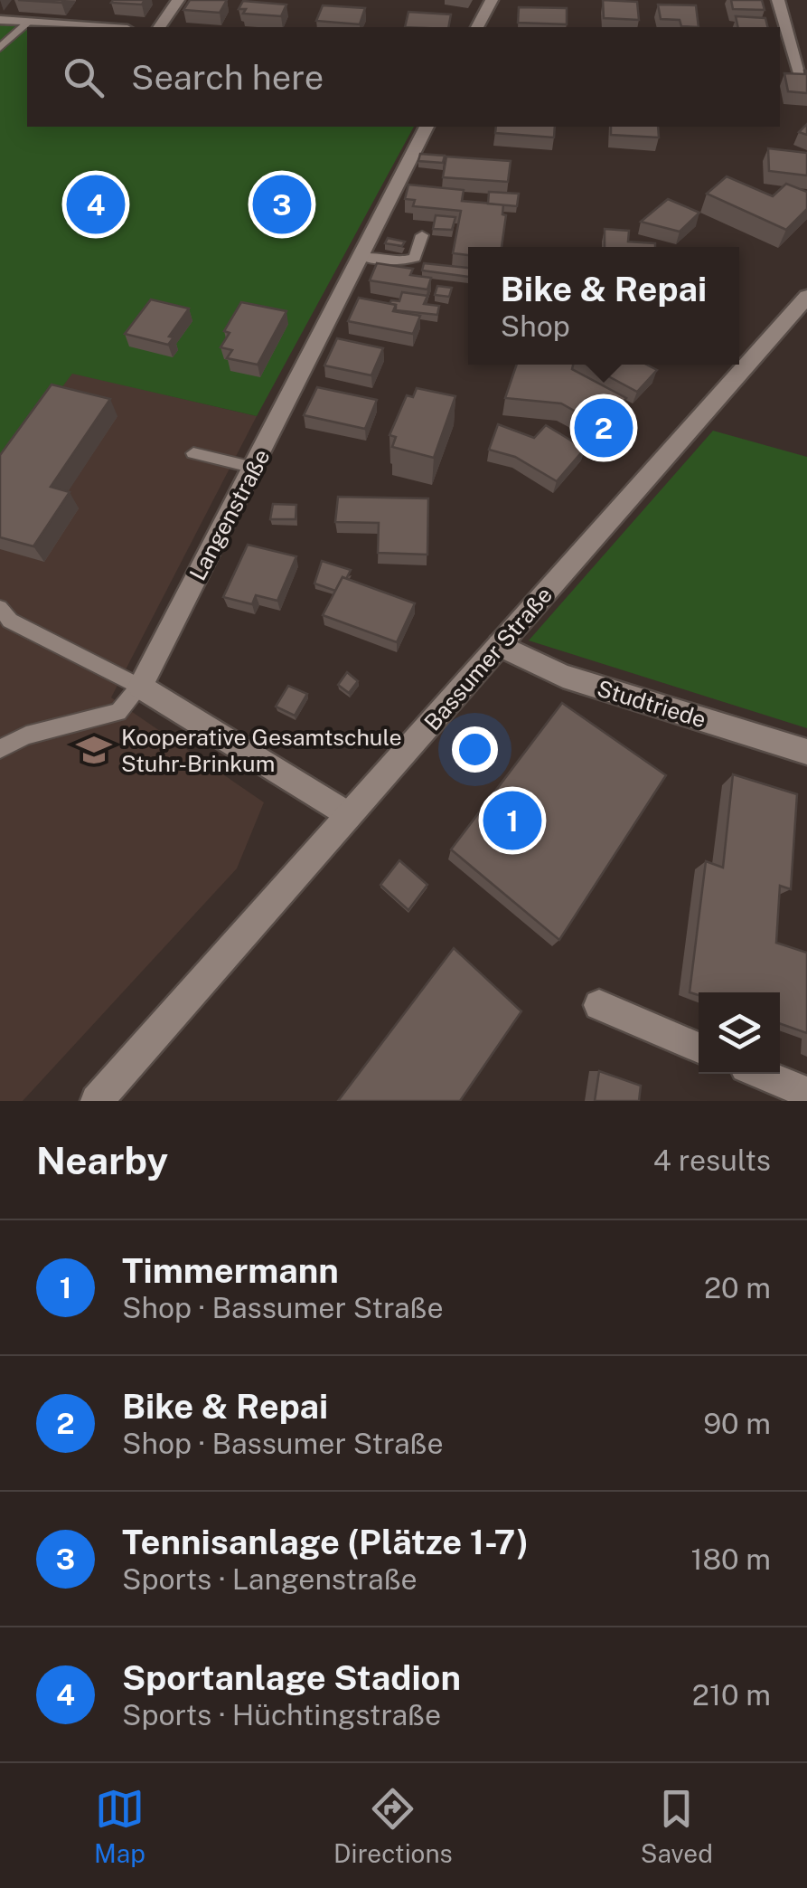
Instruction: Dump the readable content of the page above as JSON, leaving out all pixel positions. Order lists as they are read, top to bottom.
{
  "streets": {
    "street": ["Langenstraße", "Bassumer Straße", "Studtriede"]
  },
  "crossings": [
    ["Bassumer Straße", "Studtriede"]
  ],
  "places": {
    "school or university": ["Kooperative Gesamtschule Stuhr-Brinkum"]
  },
  "page": {
    "search": "Search here",
    "pins": [
      "3",
      "4",
      "2",
      "1"
    ],
    "popup": ["Bike & Repai", "Shop"],
    "heading": ["Nearby", "4 results"],
    "list": [
      {
        "mark": "1",
        "name": "Timmermann",
        "note": "Shop · Bassumer Straße",
        "value": "20 m"
      },
      {
        "mark": "2",
        "name": "Bike & Repai",
        "note": "Shop · Bassumer Straße",
        "value": "90 m"
      },
      {
        "mark": "3",
        "name": "Tennisanlage (Plätze 1-7)",
        "note": "Sports · Langenstraße",
        "value": "180 m"
      },
      {
        "mark": "4",
        "name": "Sportanlage Stadion",
        "note": "Sports · Hüchtingstraße",
        "value": "210 m"
      }
    ],
    "nav": ["Map", "Directions", "Saved"]
  }
}
